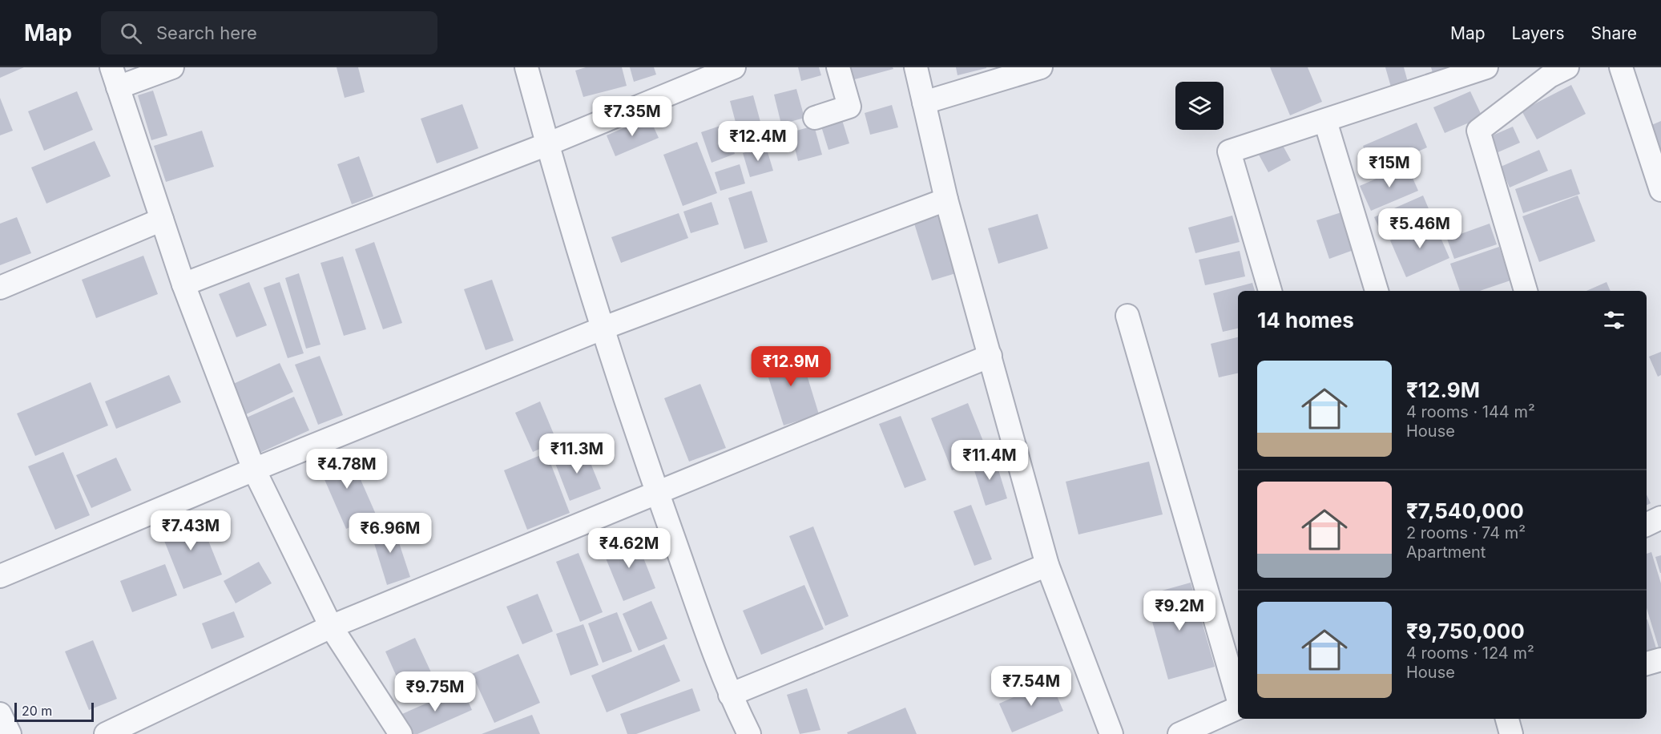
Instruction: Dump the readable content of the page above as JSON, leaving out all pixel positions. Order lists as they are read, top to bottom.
{
  "scale_bar": "20 m",
  "page": {
    "header": "Map",
    "search": "Search here",
    "nav": ["Map", "Layers", "Share"],
    "price": [
      "₹7.35M",
      "₹12.4M",
      "₹15M",
      "₹5.46M",
      "₹12.9M",
      "₹11.3M",
      "₹11.4M",
      "₹4.78M",
      "₹7.43M",
      "₹6.96M",
      "₹4.62M",
      "₹9.2M",
      "₹7.54M",
      "₹9.75M"
    ],
    "heading": "14 homes",
    "list": [
      {
        "name": "₹12.9M",
        "note": "4 rooms · 144 m² · House"
      },
      {
        "name": "₹7,540,000",
        "note": "2 rooms · 74 m² · Apartment"
      },
      {
        "name": "₹9,750,000",
        "note": "4 rooms · 124 m² · House"
      }
    ],
    "scale": "20 m"
  }
}
